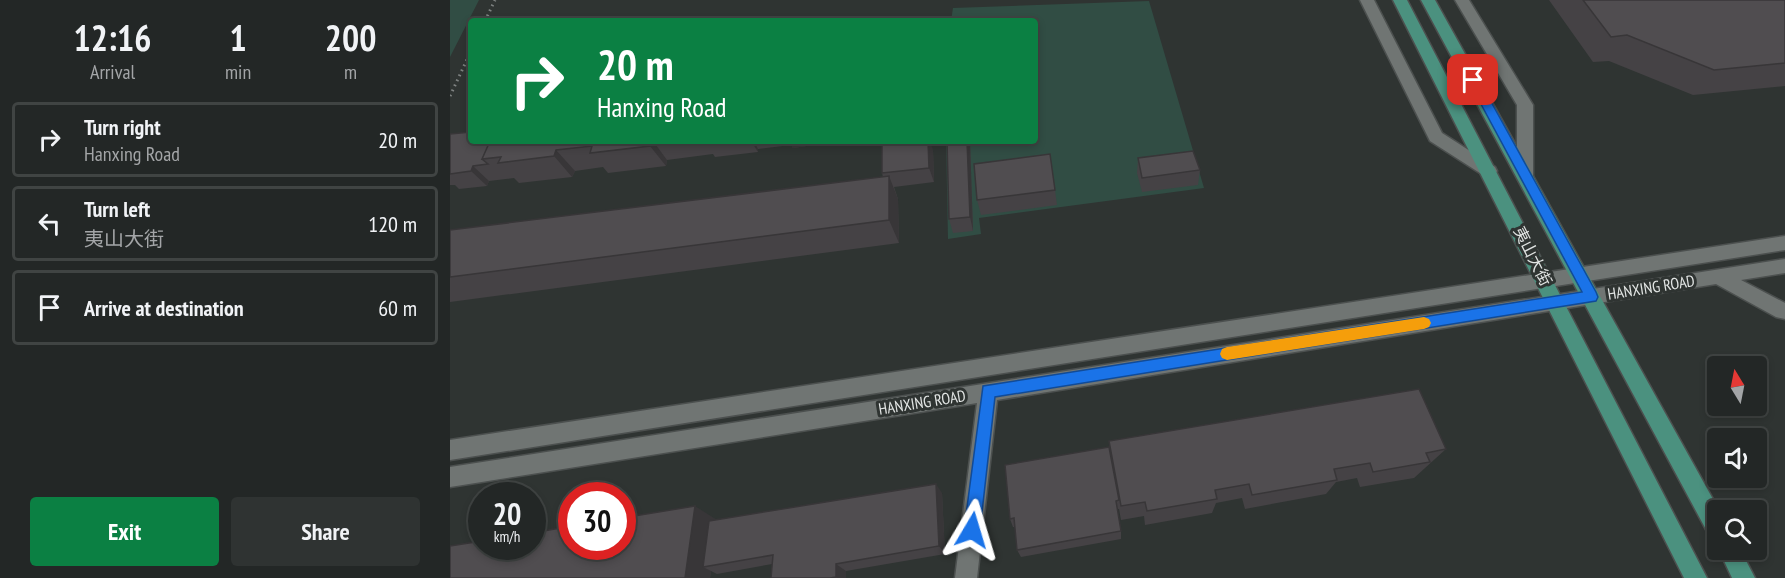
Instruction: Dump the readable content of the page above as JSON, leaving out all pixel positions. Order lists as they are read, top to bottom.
{
  "streets": {
    "main road": ["夷山大街"],
    "street": ["HANXING ROAD"]
  },
  "crossings": [
    ["夷山大街", "HANXING ROAD"]
  ],
  "north": "top",
  "page": {
    "eta": [
      "12:16",
      "Arrival",
      "1",
      "min",
      "200",
      "m"
    ],
    "turn": ["20 m", "Hanxing Road"],
    "list": [
      {
        "name": "Turn right",
        "note": "Hanxing Road",
        "value": "20 m"
      },
      {
        "name": "Turn left",
        "note": "夷山大街",
        "value": "120 m"
      },
      {
        "name": "Arrive at destination",
        "value": "60 m"
      }
    ],
    "speed": "20 km/h",
    "limit": "30",
    "buttons": ["Exit", "Share"]
  }
}
